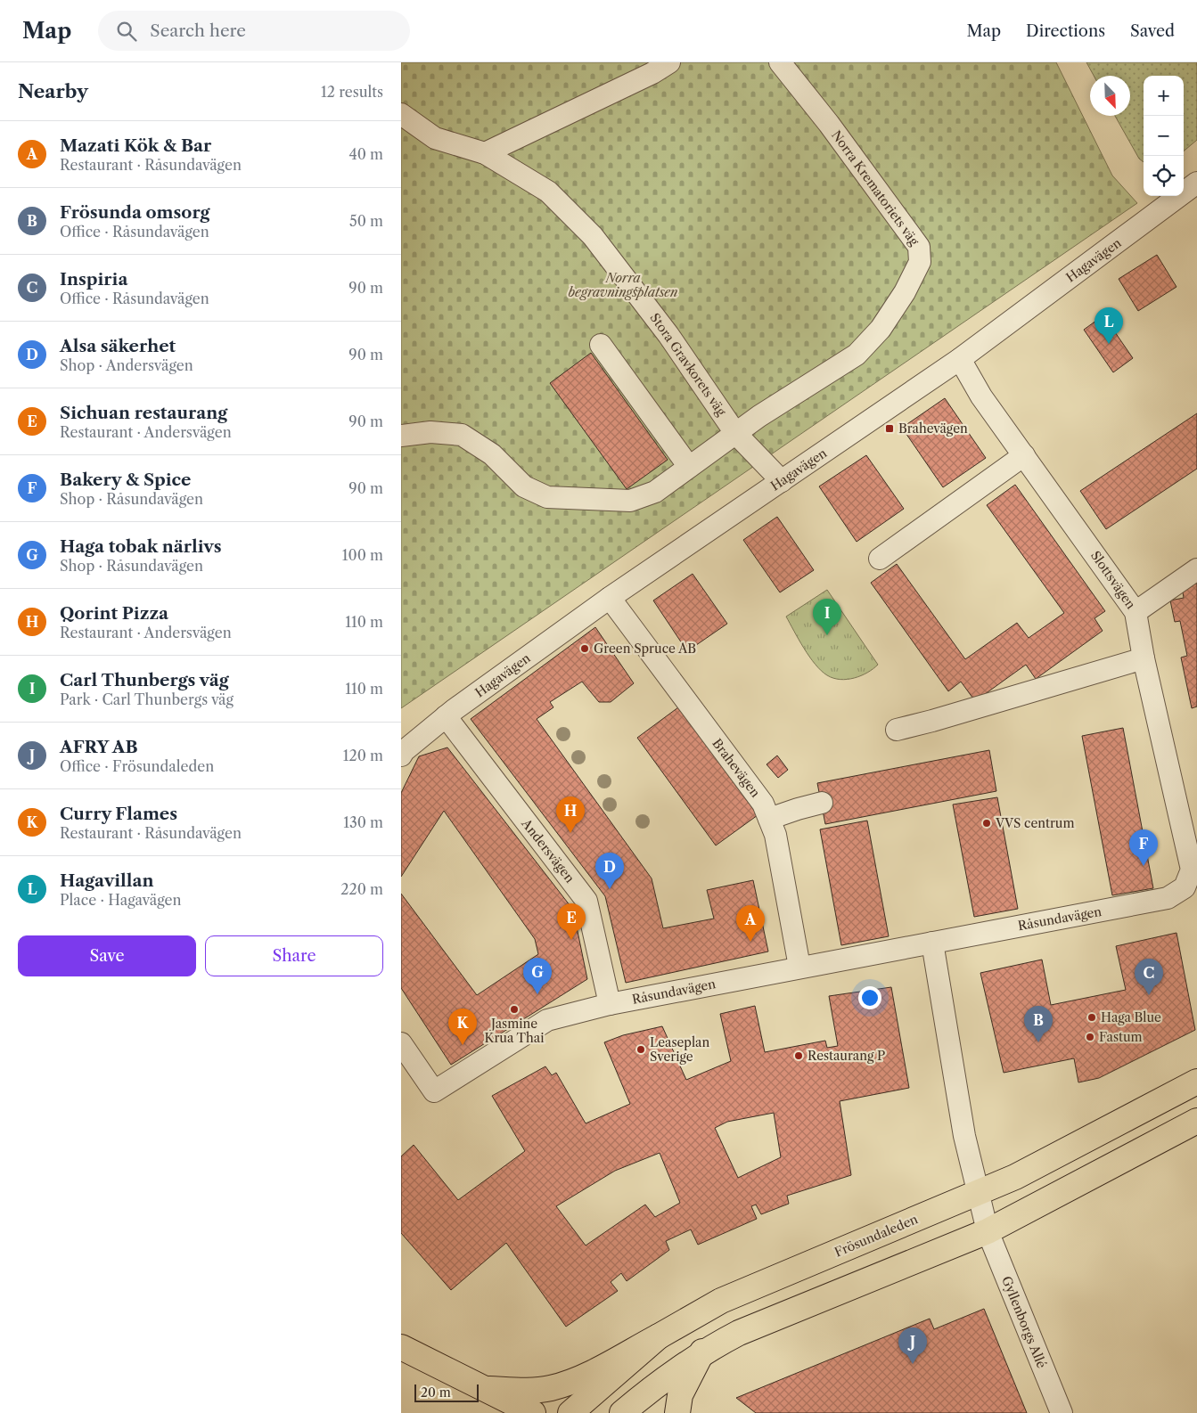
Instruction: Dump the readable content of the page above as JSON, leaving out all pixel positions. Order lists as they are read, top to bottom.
{
  "streets": {
    "main road": ["Frösundaleden"],
    "street": [
      "Norra Krematoriets väg",
      "Hagavägen",
      "Stora Gravkorets väg",
      "Slottsvägen",
      "Brahevägen",
      "Andersvägen",
      "Råsundavägen",
      "Gyllenborgs Allé"
    ]
  },
  "crossings": [
    ["Norra Krematoriets väg", "Stora Gravkorets väg"],
    ["Hagavägen", "Stora Gravkorets väg"],
    ["Hagavägen", "Slottsvägen"],
    ["Hagavägen", "Brahevägen"],
    ["Hagavägen", "Andersvägen"],
    ["Slottsvägen", "Råsundavägen"],
    ["Brahevägen", "Råsundavägen"],
    ["Andersvägen", "Råsundavägen"]
  ],
  "parks": ["Norra begravningsplatsen"],
  "places": {
    "transit": ["Brahevägen"],
    "other": [
      "Green Spruce AB",
      "VVS centrum",
      "Jasmine Krua Thai",
      "Haga Blue",
      "Fastum",
      "Leaseplan Sverige",
      "Restaurang P"
    ]
  },
  "scale_bar": "20 m",
  "north": "bottom right",
  "page": {
    "header": "Map",
    "search": "Search here",
    "nav": ["Map", "Directions", "Saved"],
    "heading": ["Nearby", "12 results"],
    "map_buttons": ["+", "−"],
    "list": [
      {
        "mark": "A",
        "name": "Mazati Kök & Bar",
        "note": "Restaurant · Råsundavägen",
        "value": "40 m"
      },
      {
        "mark": "B",
        "name": "Frösunda omsorg",
        "note": "Office · Råsundavägen",
        "value": "50 m"
      },
      {
        "mark": "C",
        "name": "Inspiria",
        "note": "Office · Råsundavägen",
        "value": "90 m"
      },
      {
        "mark": "D",
        "name": "Alsa säkerhet",
        "note": "Shop · Andersvägen",
        "value": "90 m"
      },
      {
        "mark": "E",
        "name": "Sichuan restaurang",
        "note": "Restaurant · Andersvägen",
        "value": "90 m"
      },
      {
        "mark": "F",
        "name": "Bakery & Spice",
        "note": "Shop · Råsundavägen",
        "value": "90 m"
      },
      {
        "mark": "G",
        "name": "Haga tobak närlivs",
        "note": "Shop · Råsundavägen",
        "value": "100 m"
      },
      {
        "mark": "H",
        "name": "Qorint Pizza",
        "note": "Restaurant · Andersvägen",
        "value": "110 m"
      },
      {
        "mark": "I",
        "name": "Carl Thunbergs väg",
        "note": "Park · Carl Thunbergs väg",
        "value": "110 m"
      },
      {
        "mark": "J",
        "name": "AFRY AB",
        "note": "Office · Frösundaleden",
        "value": "120 m"
      },
      {
        "mark": "K",
        "name": "Curry Flames",
        "note": "Restaurant · Råsundavägen",
        "value": "130 m"
      },
      {
        "mark": "L",
        "name": "Hagavillan",
        "note": "Place · Hagavägen",
        "value": "220 m"
      }
    ],
    "pins": [
      "L",
      "I",
      "H",
      "F",
      "D",
      "E",
      "A",
      "G",
      "C",
      "B",
      "K",
      "J"
    ],
    "buttons": ["Save", "Share"],
    "scale": "20 m"
  }
}
